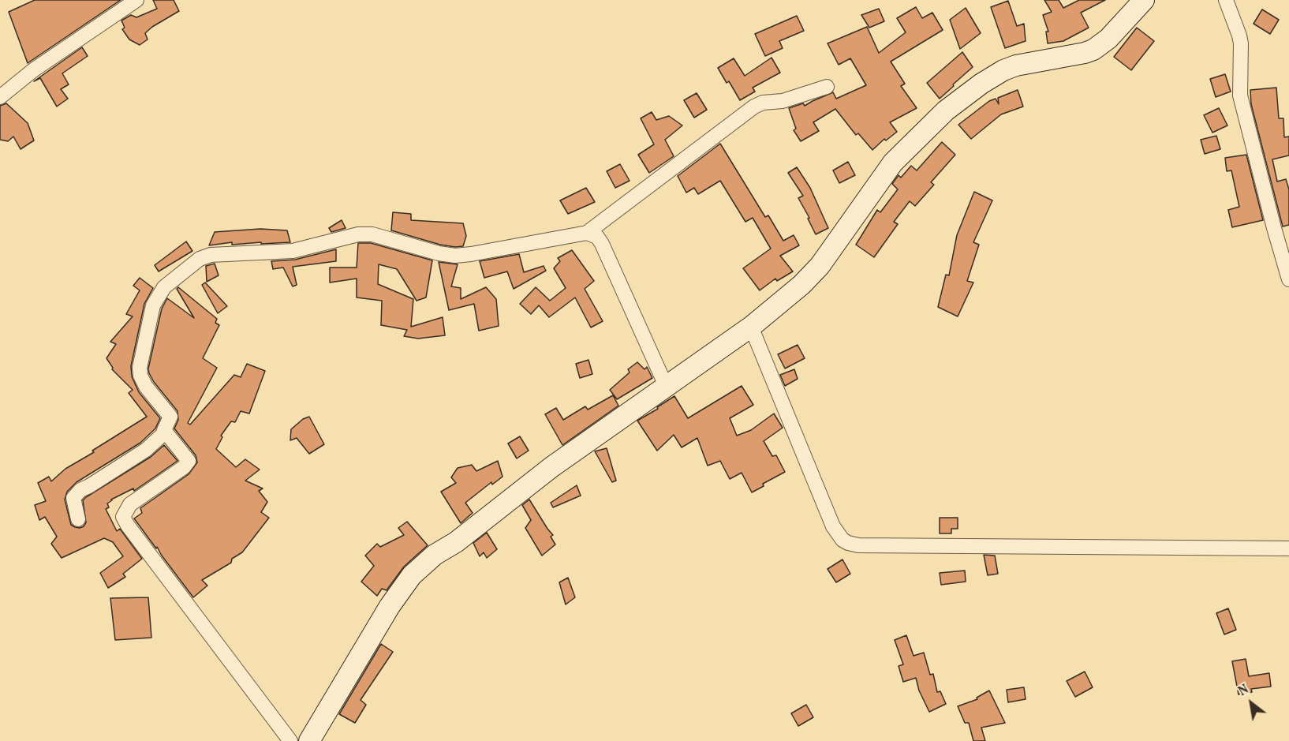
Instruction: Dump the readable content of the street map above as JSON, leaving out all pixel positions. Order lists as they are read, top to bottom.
{
  "north": "top left"
}
